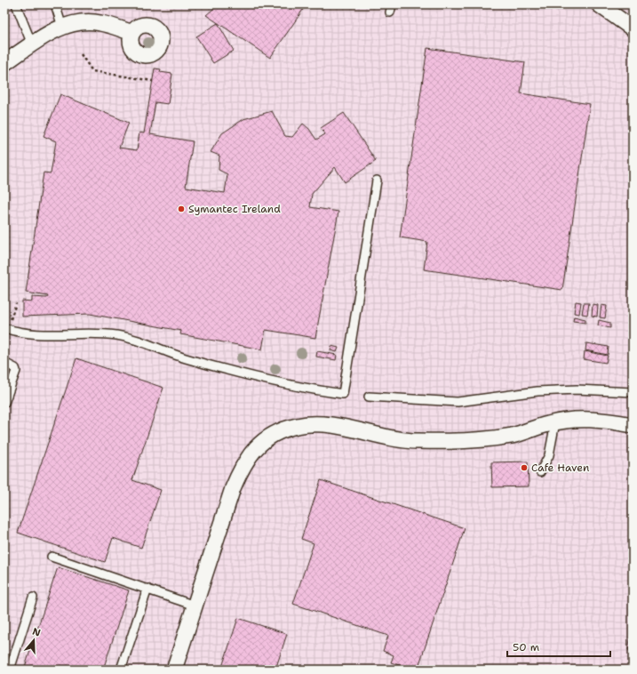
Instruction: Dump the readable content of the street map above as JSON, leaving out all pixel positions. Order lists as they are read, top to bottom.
{
  "places": ["Symantec Ireland", "Cafe Haven"],
  "scale_bar": "50 m",
  "north": "top"
}
